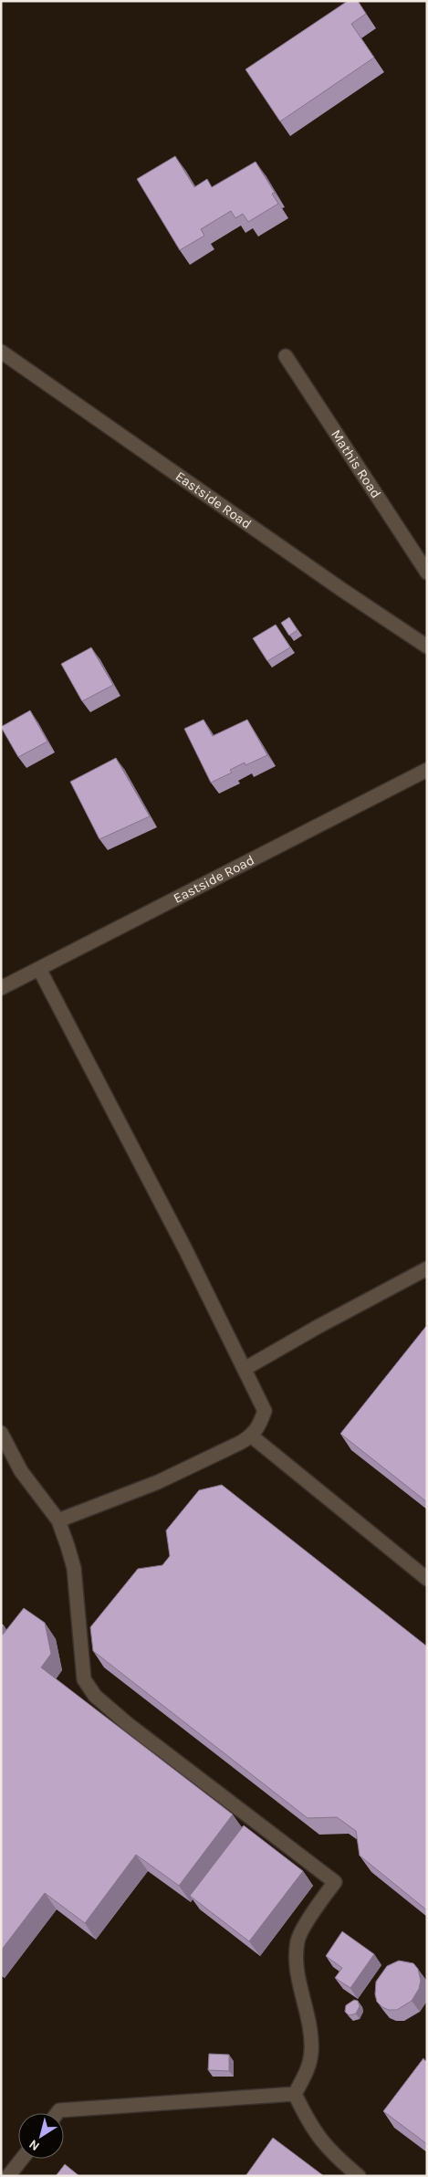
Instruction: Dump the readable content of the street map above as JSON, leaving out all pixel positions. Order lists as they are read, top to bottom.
{
  "streets": {
    "street": ["Mathis Road", "Eastside Road"]
  },
  "north": "bottom left"
}
